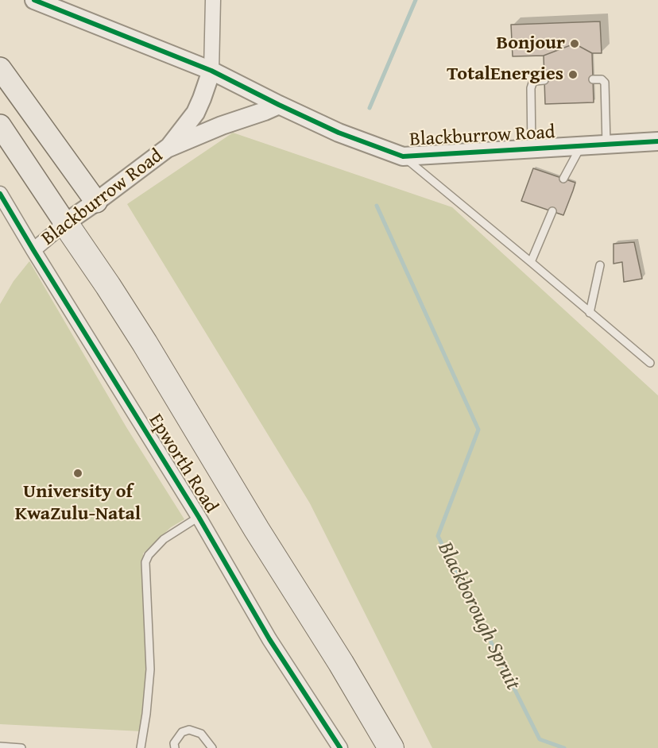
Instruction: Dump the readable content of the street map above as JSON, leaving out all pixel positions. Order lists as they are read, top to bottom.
{
  "streets": {
    "street": ["Blackburrow Road", "Epworth Road"]
  },
  "crossings": [
    ["Blackburrow Road", "Epworth Road"]
  ],
  "water": ["Blackborough Spruit"],
  "places": ["Bonjour", "TotalEnergies", "University of KwaZulu-Natal"]
}
